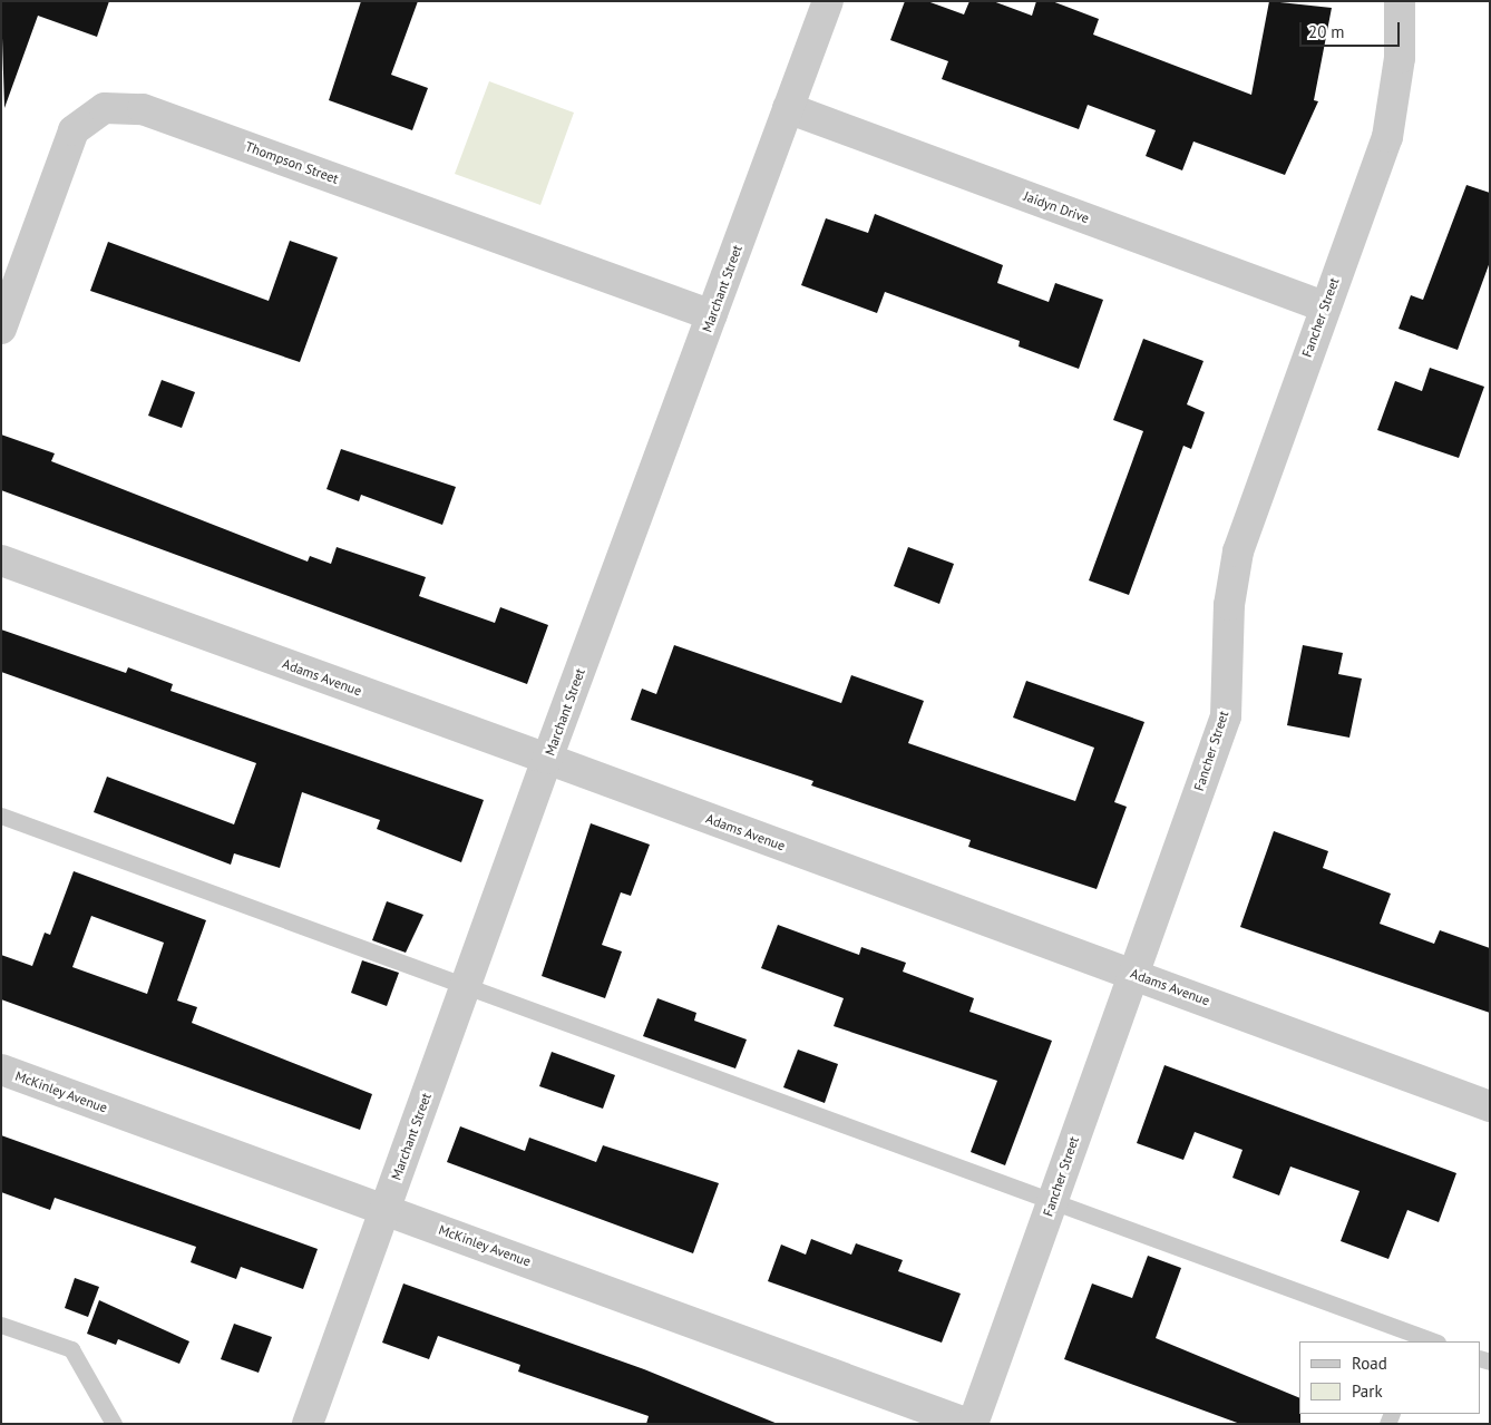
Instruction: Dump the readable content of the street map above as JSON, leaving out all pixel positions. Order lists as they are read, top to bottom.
{
  "streets": {
    "street": [
      "Thompson Street",
      "Jaidyn Drive",
      "Marchant Street",
      "Fancher Street",
      "Adams Avenue",
      "McKinley Avenue"
    ]
  },
  "crossings": [
    ["Thompson Street", "Marchant Street"],
    ["Jaidyn Drive", "Marchant Street"],
    ["Jaidyn Drive", "Fancher Street"],
    ["Marchant Street", "Adams Avenue"],
    ["Marchant Street", "McKinley Avenue"],
    ["Fancher Street", "Adams Avenue"]
  ],
  "legend": ["Road", "Park"],
  "scale_bar": "20 m"
}
